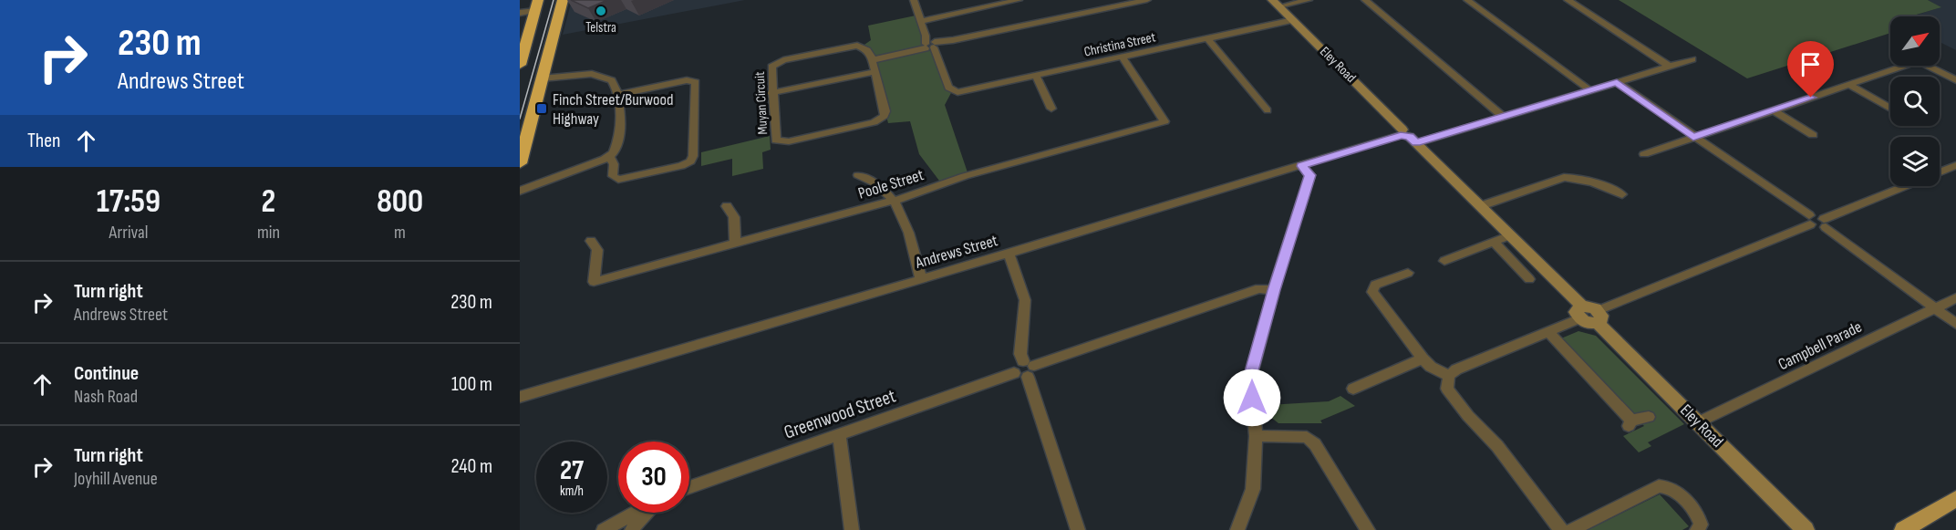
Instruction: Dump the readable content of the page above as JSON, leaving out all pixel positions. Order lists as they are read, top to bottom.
{
  "streets": {
    "main road": ["Eley Road"],
    "street": [
      "Christina Street",
      "Muyan Circuit",
      "Poole Street",
      "Andrews Street",
      "Campbell Parade",
      "Greenwood Street"
    ]
  },
  "crossings": [
    ["Christina Street", "Eley Road"],
    ["Christina Street", "Poole Street"],
    ["Eley Road", "Andrews Street"],
    ["Eley Road", "Campbell Parade"]
  ],
  "places": {
    "other": ["Telstra"],
    "transit": ["Finch Street/Burwood Highway"]
  },
  "north": "top right",
  "page": {
    "turn": ["230 m", "Andrews Street"],
    "then": "Then",
    "eta": [
      "17:59",
      "Arrival",
      "2",
      "min",
      "800",
      "m"
    ],
    "list": [
      {
        "name": "Turn right",
        "note": "Andrews Street",
        "value": "230 m"
      },
      {
        "name": "Continue",
        "note": "Nash Road",
        "value": "100 m"
      },
      {
        "name": "Turn right",
        "note": "Joyhill Avenue",
        "value": "240 m"
      }
    ],
    "speed": "27 km/h",
    "limit": "30"
  }
}
